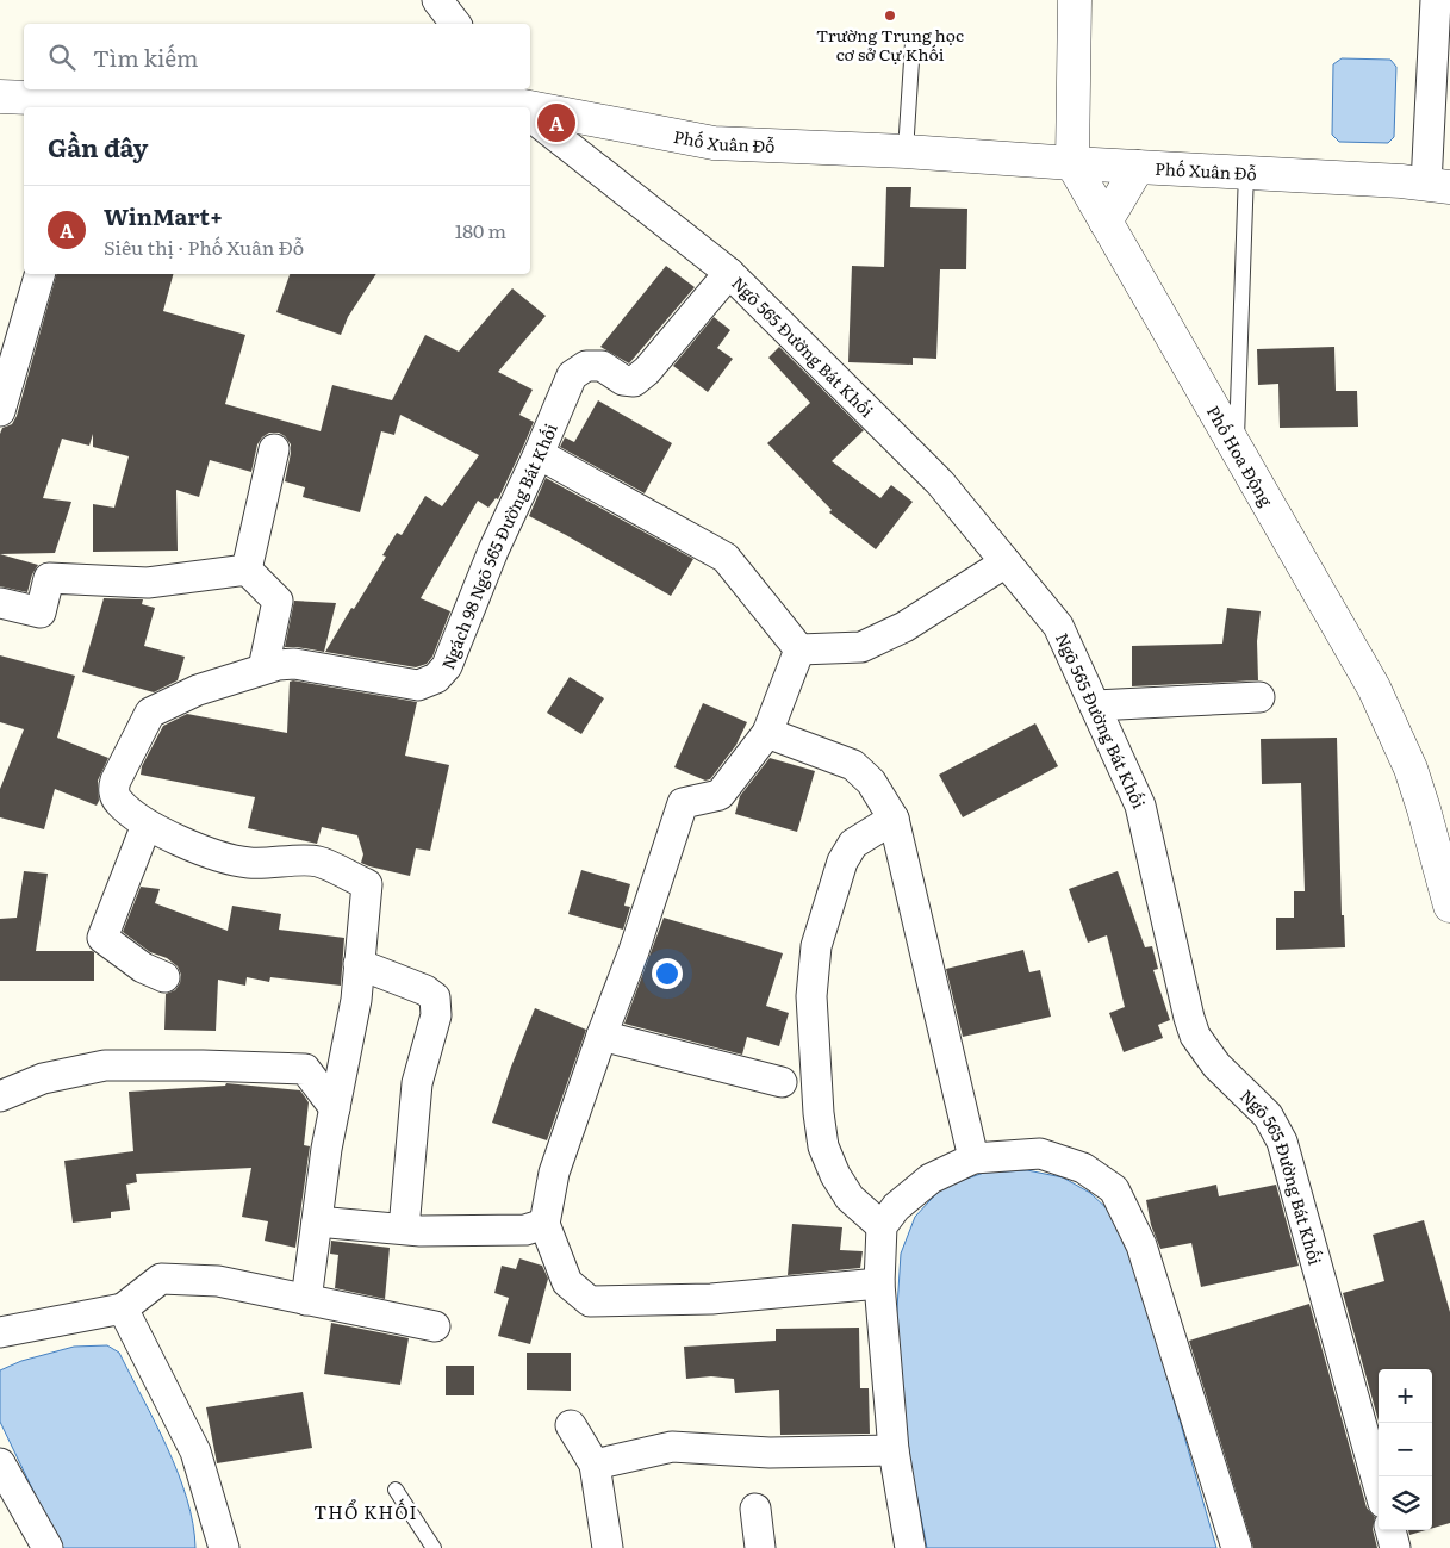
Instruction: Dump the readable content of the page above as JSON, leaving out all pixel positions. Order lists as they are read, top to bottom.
{
  "streets": {
    "street": [
      "Phố Xuân Đỗ",
      "Ngõ 565 Đường Bát Khối",
      "Phố Hoa Động",
      "Ngách 98 Ngõ 565 Đường Bát Khối"
    ]
  },
  "crossings": [
    ["Phố Xuân Đỗ", "Phố Hoa Động"],
    ["Ngõ 565 Đường Bát Khối", "Ngách 98 Ngõ 565 Đường Bát Khối"]
  ],
  "districts": ["THỔ KHỐI"],
  "places": ["Trường Trung học cơ sở Cự Khối"],
  "page": {
    "search": "Tìm kiếm",
    "pins": "A",
    "heading": "Gần đây",
    "list": [
      {
        "mark": "A",
        "name": "WinMart+",
        "note": "Siêu thị · Phố Xuân Đỗ",
        "value": "180 m"
      }
    ],
    "map_buttons": ["+", "−"]
  }
}
